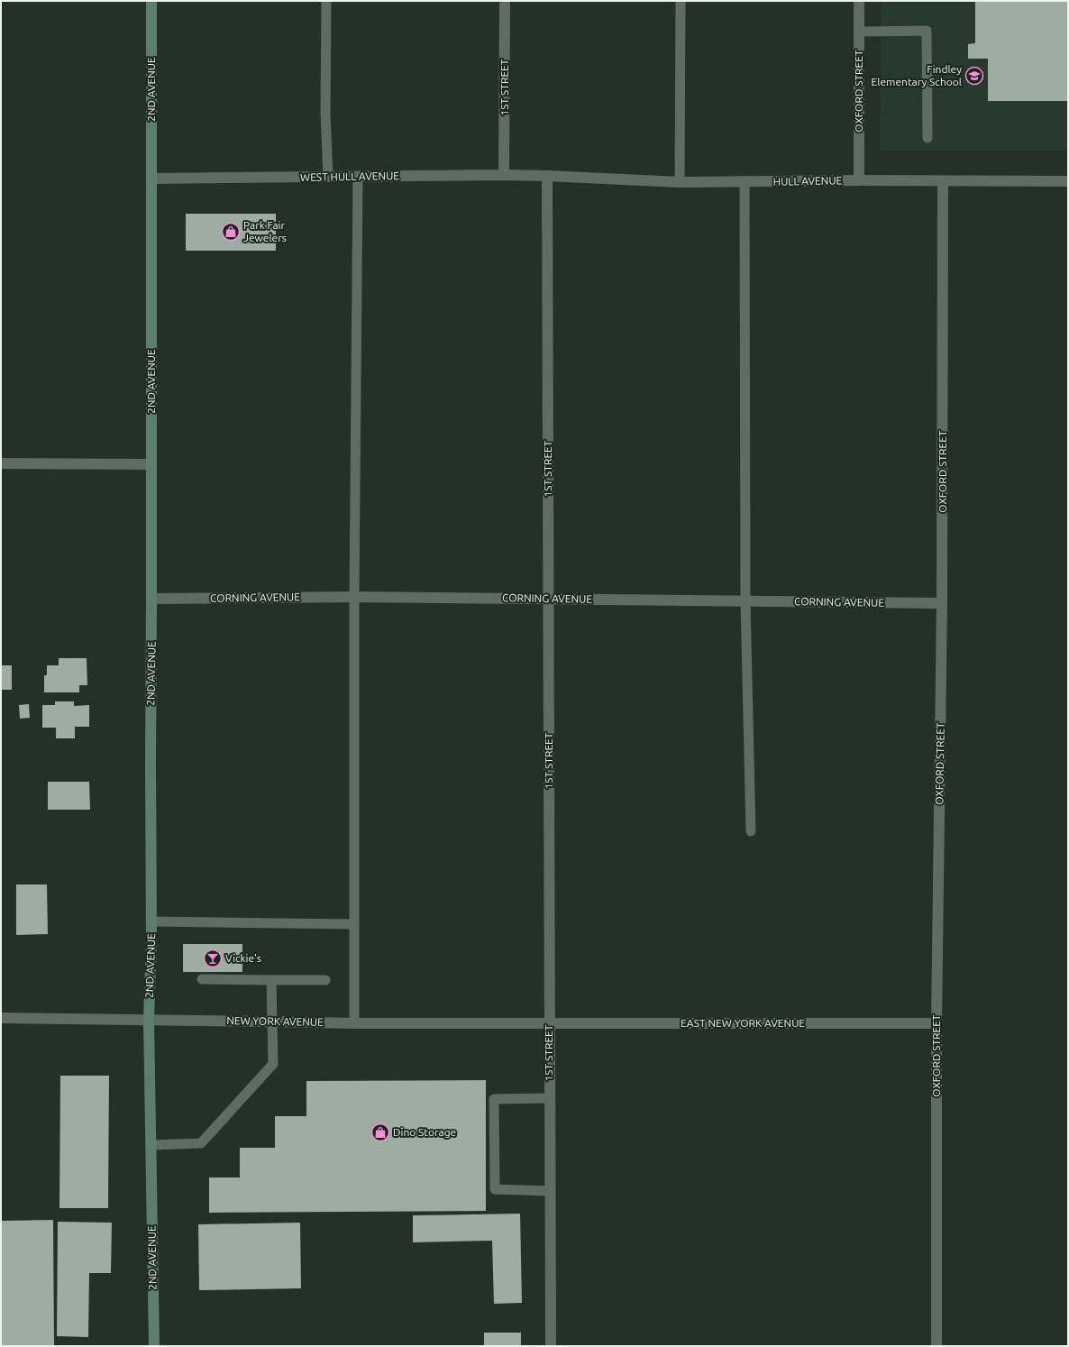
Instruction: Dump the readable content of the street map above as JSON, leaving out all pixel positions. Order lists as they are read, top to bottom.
{
  "streets": {
    "main road": ["2ND AVENUE"],
    "street": [
      "1ST STREET",
      "OXFORD STREET",
      "WEST HULL AVENUE",
      "HULL AVENUE",
      "CORNING AVENUE",
      "NEW YORK AVENUE",
      "EAST NEW YORK AVENUE"
    ]
  },
  "crossings": [
    ["1ST STREET", "WEST HULL AVENUE"],
    ["1ST STREET", "HULL AVENUE"],
    ["1ST STREET", "CORNING AVENUE"],
    ["1ST STREET", "NEW YORK AVENUE"],
    ["1ST STREET", "EAST NEW YORK AVENUE"],
    ["2ND AVENUE", "WEST HULL AVENUE"],
    ["2ND AVENUE", "CORNING AVENUE"],
    ["2ND AVENUE", "NEW YORK AVENUE"],
    ["OXFORD STREET", "HULL AVENUE"],
    ["OXFORD STREET", "CORNING AVENUE"],
    ["OXFORD STREET", "EAST NEW YORK AVENUE"],
    ["WEST HULL AVENUE", "HULL AVENUE"],
    ["NEW YORK AVENUE", "EAST NEW YORK AVENUE"]
  ],
  "places": {
    "school or university": ["Findley Elementary School"],
    "shop": ["Park Fair Jewelers", "Dino Storage"],
    "bar": ["Vickie's"]
  }
}
